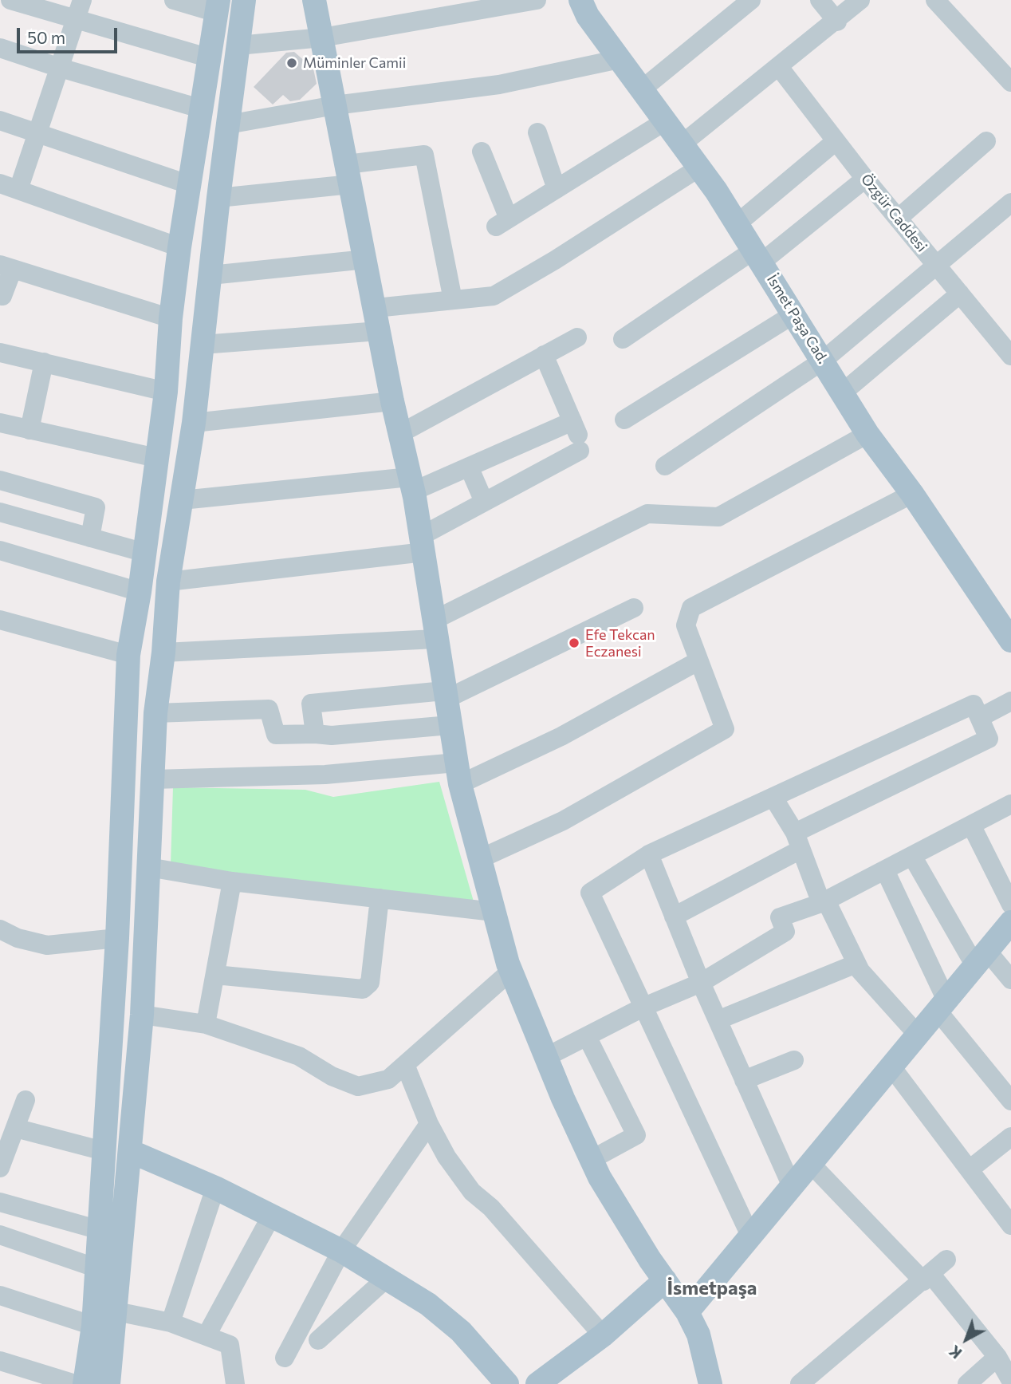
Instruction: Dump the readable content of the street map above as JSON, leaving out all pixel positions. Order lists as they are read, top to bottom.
{
  "streets": {
    "main road": ["İsmet Paşa Cad."],
    "street": ["Özgür Caddesi"]
  },
  "districts": ["İsmetpaşa"],
  "places": ["Müminler Camii", "Efe Tekcan Eczanesi"],
  "scale_bar": "50 m",
  "north": "bottom left"
}
